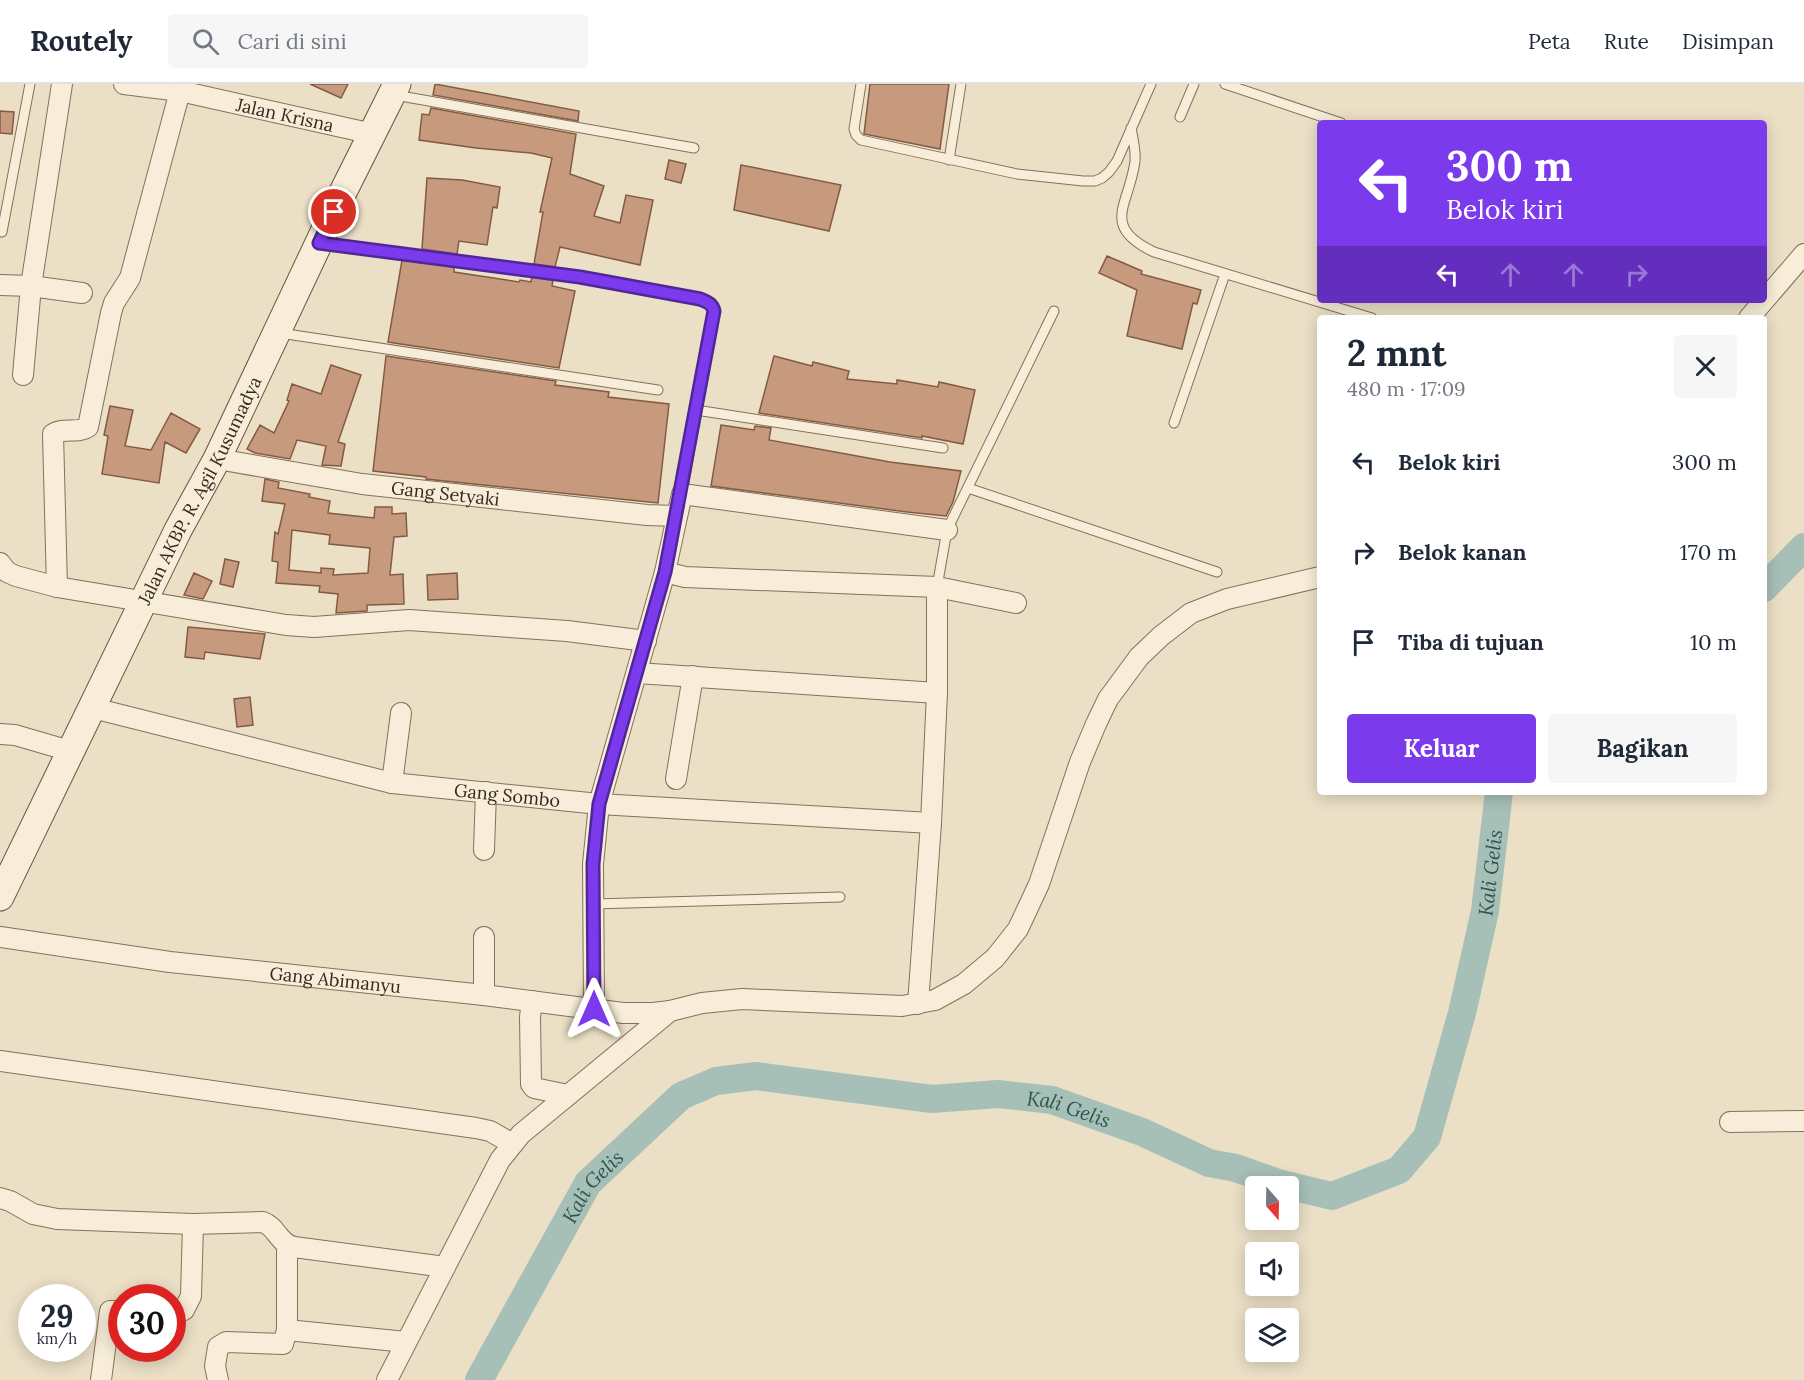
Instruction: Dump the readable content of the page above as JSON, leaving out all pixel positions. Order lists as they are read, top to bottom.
{
  "streets": {
    "main road": ["Jalan AKBP. R. Agil Kusumadya"],
    "street": [
      "Jalan Krisna",
      "Gang Setyaki",
      "Gang Sombo",
      "Gang Abimanyu"
    ]
  },
  "crossings": [
    ["Jalan Krisna", "Jalan AKBP. R. Agil Kusumadya"],
    ["Jalan AKBP. R. Agil Kusumadya", "Gang Setyaki"],
    ["Jalan AKBP. R. Agil Kusumadya", "Gang Sombo"]
  ],
  "water": ["Kali Gelis"],
  "north": "bottom",
  "page": {
    "header": "Routely",
    "search": "Cari di sini",
    "nav": ["Peta", "Rute", "Disimpan"],
    "turn": ["300 m", "Belok kiri"],
    "heading": ["2 mnt", "480 m · 17:09"],
    "list": [
      {
        "name": "Belok kiri",
        "value": "300 m"
      },
      {
        "name": "Belok kanan",
        "value": "170 m"
      },
      {
        "name": "Tiba di tujuan",
        "value": "10 m"
      }
    ],
    "buttons": ["Keluar", "Bagikan"],
    "speed": "29 km/h",
    "limit": "30"
  }
}
